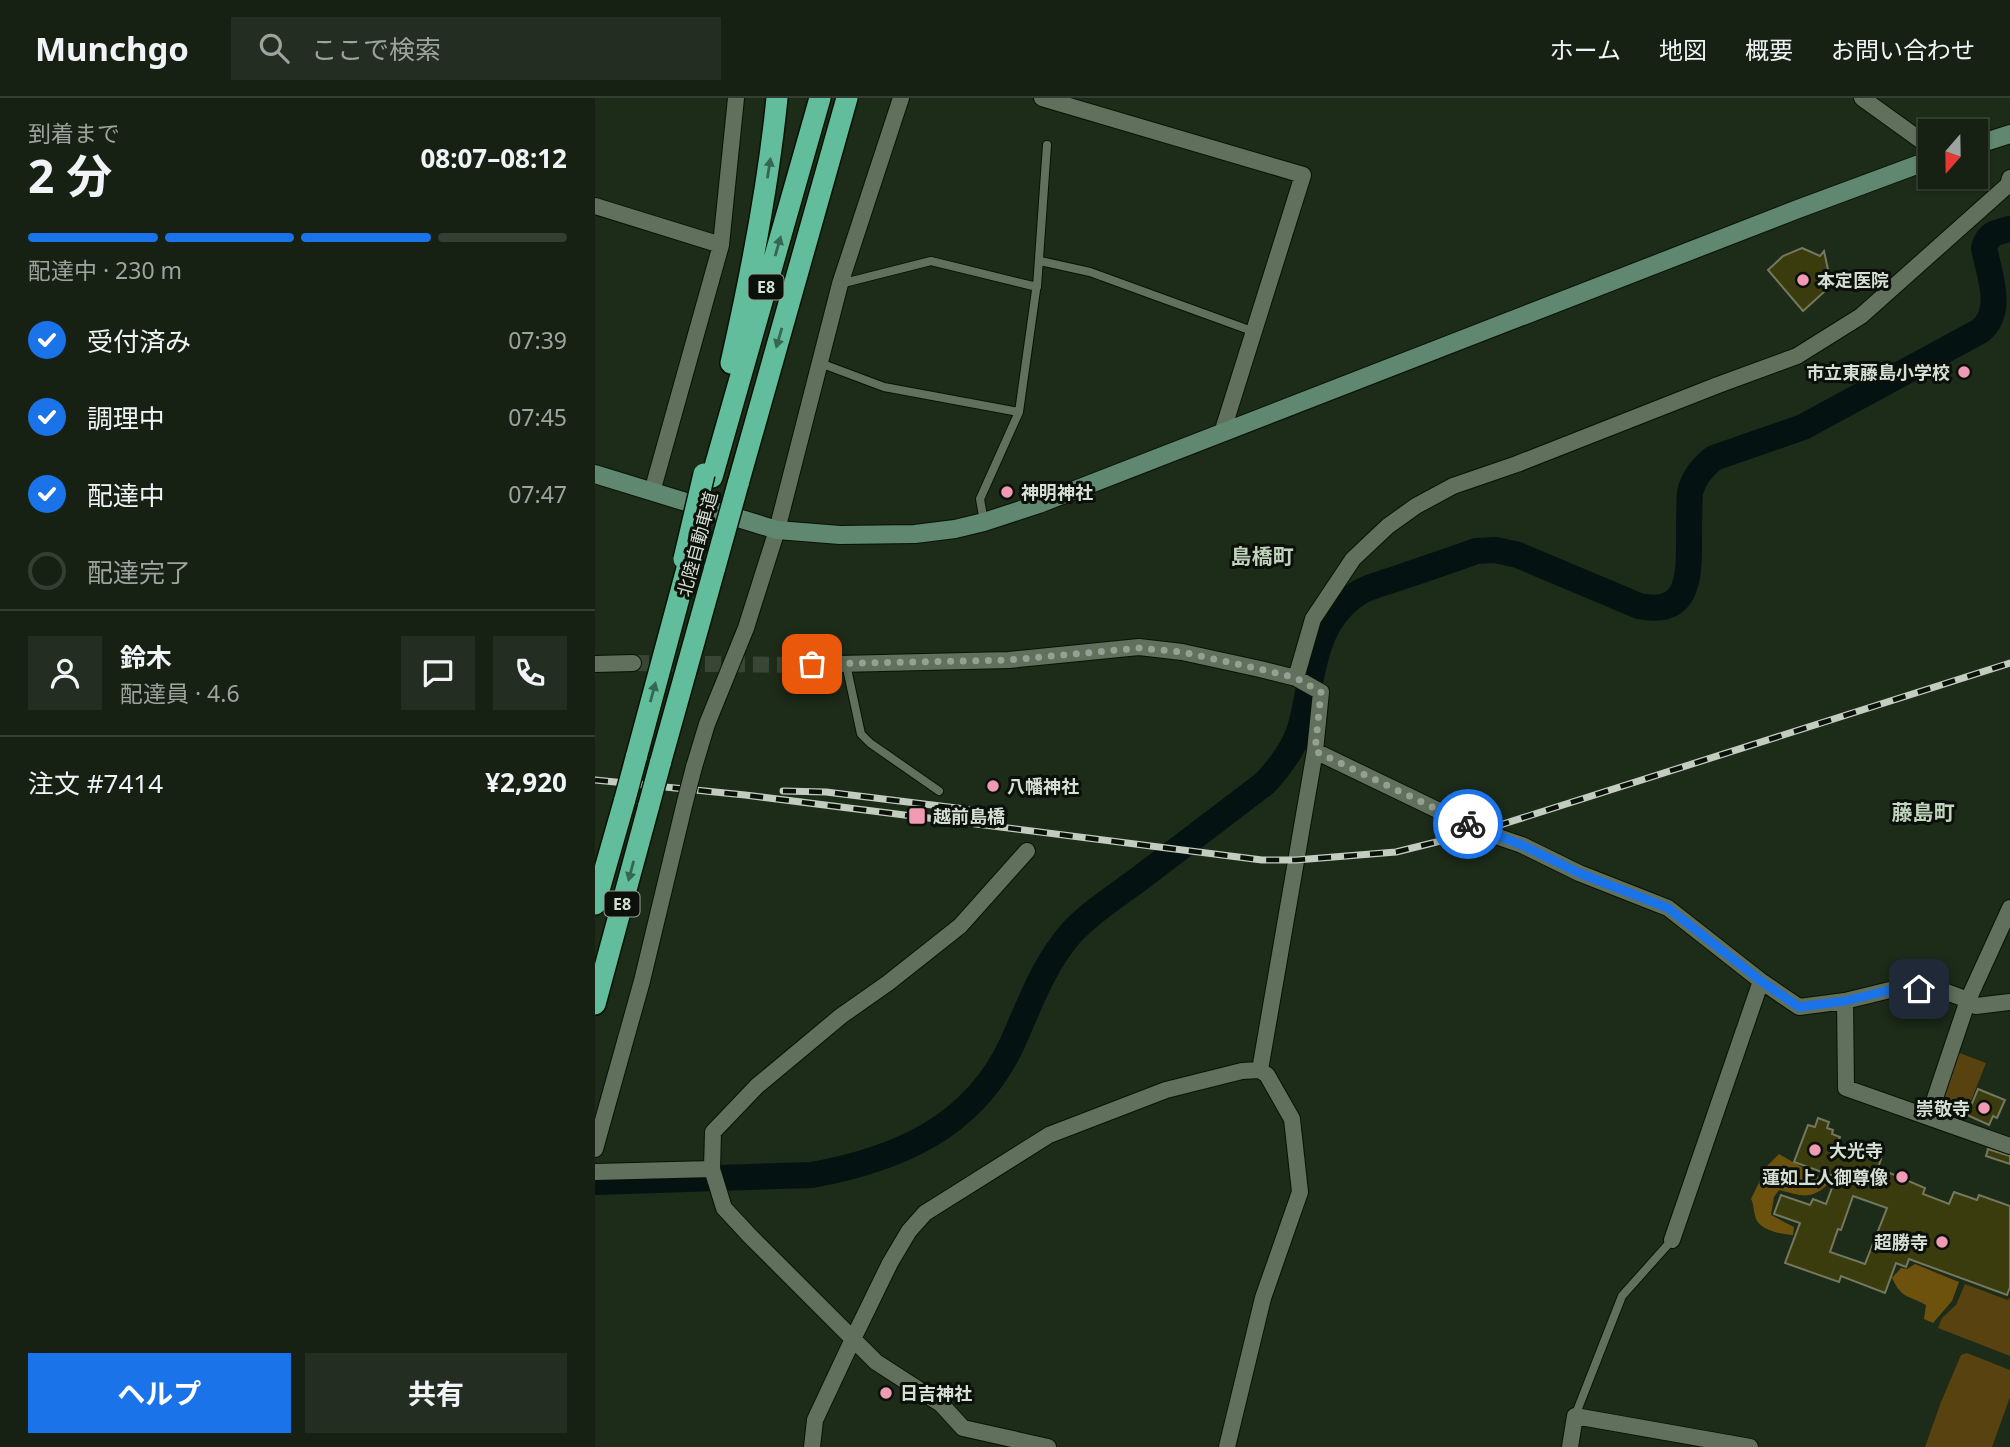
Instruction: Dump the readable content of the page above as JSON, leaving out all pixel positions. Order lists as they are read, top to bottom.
{
  "streets": {
    "highway": ["E8", "北陸自動車道"]
  },
  "districts": ["島橋町", "藤島町"],
  "places": {
    "other": [
      "本定医院",
      "市立東藤島小学校",
      "神明神社",
      "八幡神社",
      "崇敬寺",
      "大光寺",
      "蓮如上人御尊像",
      "超勝寺",
      "日吉神社"
    ],
    "transit": ["越前島橋"]
  },
  "north": "bottom",
  "page": {
    "header": "Munchgo",
    "search": "ここで検索",
    "nav": [
      "ホーム",
      "地図",
      "概要",
      "お問い合わせ"
    ],
    "heading": ["2 分", "到着まで", "08:07–08:12"],
    "panel": [
      "鈴木",
      "配達員 · 4.6",
      "注文 #7414",
      "¥2,920"
    ],
    "bar": "配達中 · 230 m",
    "list": [
      ["受付済み", "07:39"],
      ["調理中", "07:45"],
      ["配達中", "07:47"],
      "配達完了"
    ],
    "buttons": ["ヘルプ", "共有"]
  }
}
